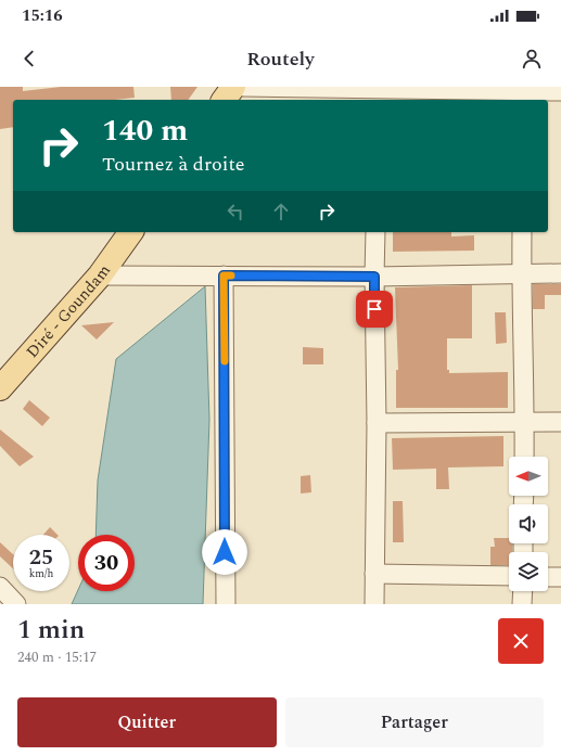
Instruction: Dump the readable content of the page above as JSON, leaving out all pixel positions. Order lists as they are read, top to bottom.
{
  "streets": {
    "main road": ["Diré - Goundam"]
  },
  "north": "left",
  "page": {
    "status": "15:16",
    "header": "Routely",
    "turn": ["140 m", "Tournez à droite"],
    "speed": "25 km/h",
    "limit": "30",
    "heading": ["1 min", "240 m · 15:17"],
    "buttons": ["Quitter", "Partager"]
  }
}
